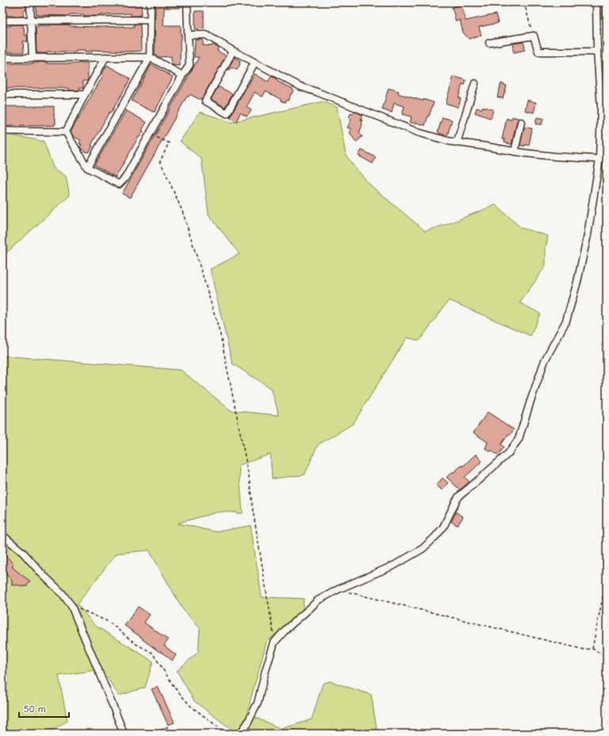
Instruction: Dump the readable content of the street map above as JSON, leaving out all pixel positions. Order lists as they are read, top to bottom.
{
  "scale_bar": "50 m"
}
